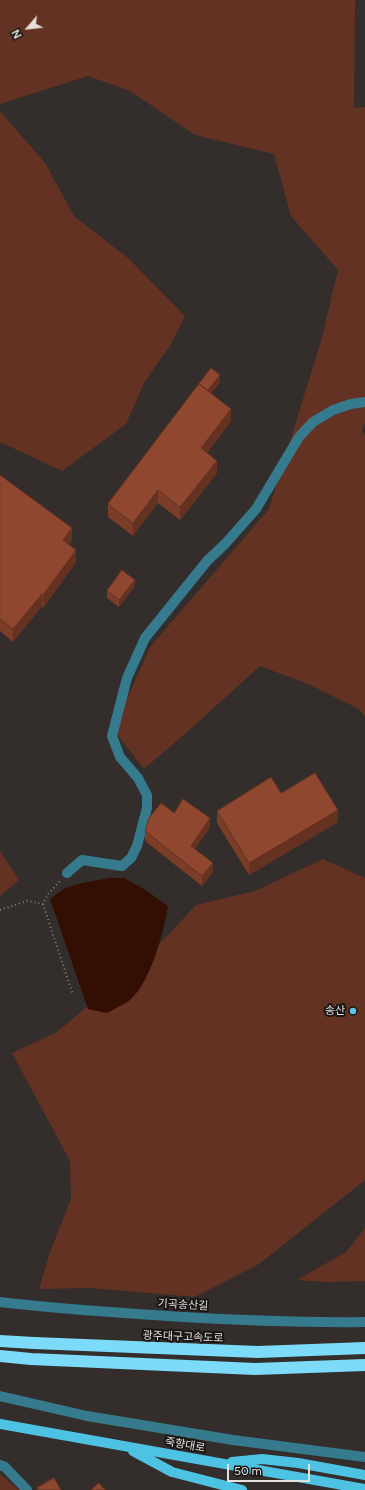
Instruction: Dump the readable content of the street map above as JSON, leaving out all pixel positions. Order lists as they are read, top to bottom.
{
  "streets": {
    "highway": ["광주대구고속도로"],
    "main road": ["죽향대로"],
    "street": ["기곡송산길"]
  },
  "places": ["송산"],
  "scale_bar": "50 m",
  "north": "bottom left"
}
